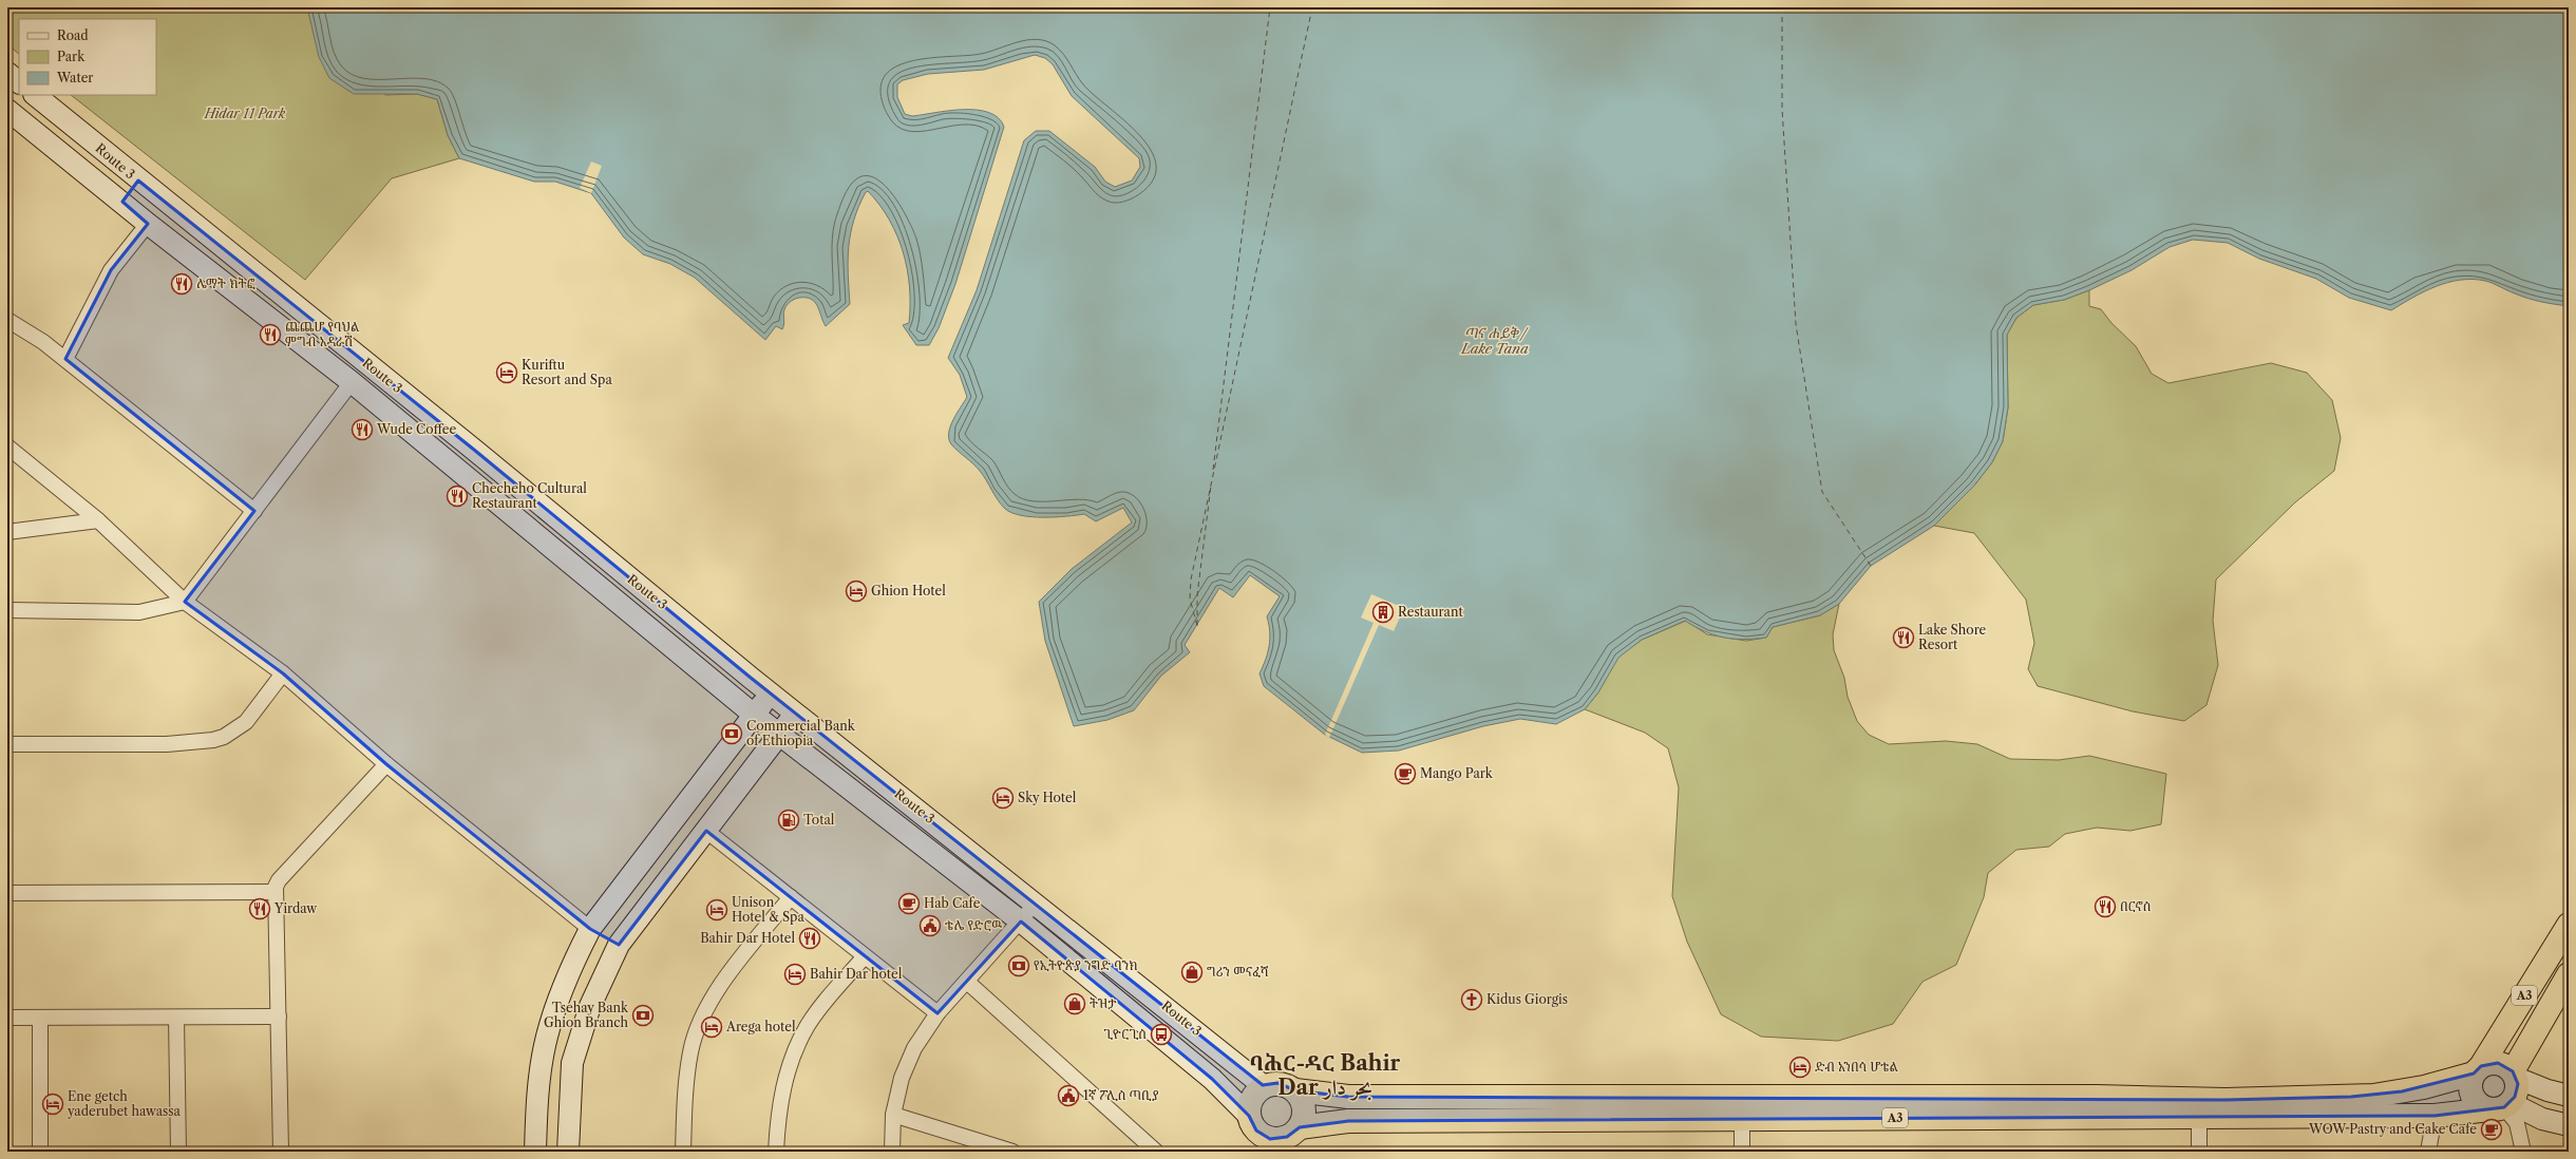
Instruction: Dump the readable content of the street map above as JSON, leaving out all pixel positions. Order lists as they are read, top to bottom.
{
  "streets": {
    "highway": ["A3"],
    "main road": ["Route 3"]
  },
  "crossings": [
    ["Route 3", "A3"]
  ],
  "districts": ["ባሕር-ዳር Bahir Dar بحر دار"],
  "water": ["ጣና ሐይቅ / Lake Tana"],
  "parks": ["Hidar 11 Park"],
  "places": {
    "restaurant": [
      "ሌማት ክትፎ",
      "ጨጨሆ የባህል ምግብ አዳራሽ",
      "Wude Coffee",
      "Checheho Cultural Restaurant",
      "Lake Shore Resort",
      "በርኖስ",
      "Yirdaw",
      "Bahir Dar Hotel"
    ],
    "hotel": [
      "Kuriftu Resort and Spa",
      "Ghion Hotel",
      "Sky Hotel",
      "Unison Hotel & Spa",
      "Bahir Dar hotel",
      "Arega hotel",
      "ድብ አንበሳ ሆቴል",
      "Ene getch yaderubet hawassa"
    ],
    "building": ["Restaurant"],
    "bank": ["Commercial Bank of Ethiopia", "የኢትዮጵያ ንግድ ባንክ", "Tsehay Bank Ghion Branch"],
    "cafe": ["Mango Park", "Hab Cafe", "WOW Pastry and Cake Cafe"],
    "fuel station": ["Total"],
    "public building": ["ቴሌ የድሮዉ", "1ኛ ፖሊስ ጣቢያ"],
    "shop": ["ግሪን መናፈሻ", "ትዝታ"],
    "church": ["Kidus Giorgis"],
    "bus stop": ["ጊዮርጊስ"]
  },
  "legend": ["Road", "Park", "Water"]
}
